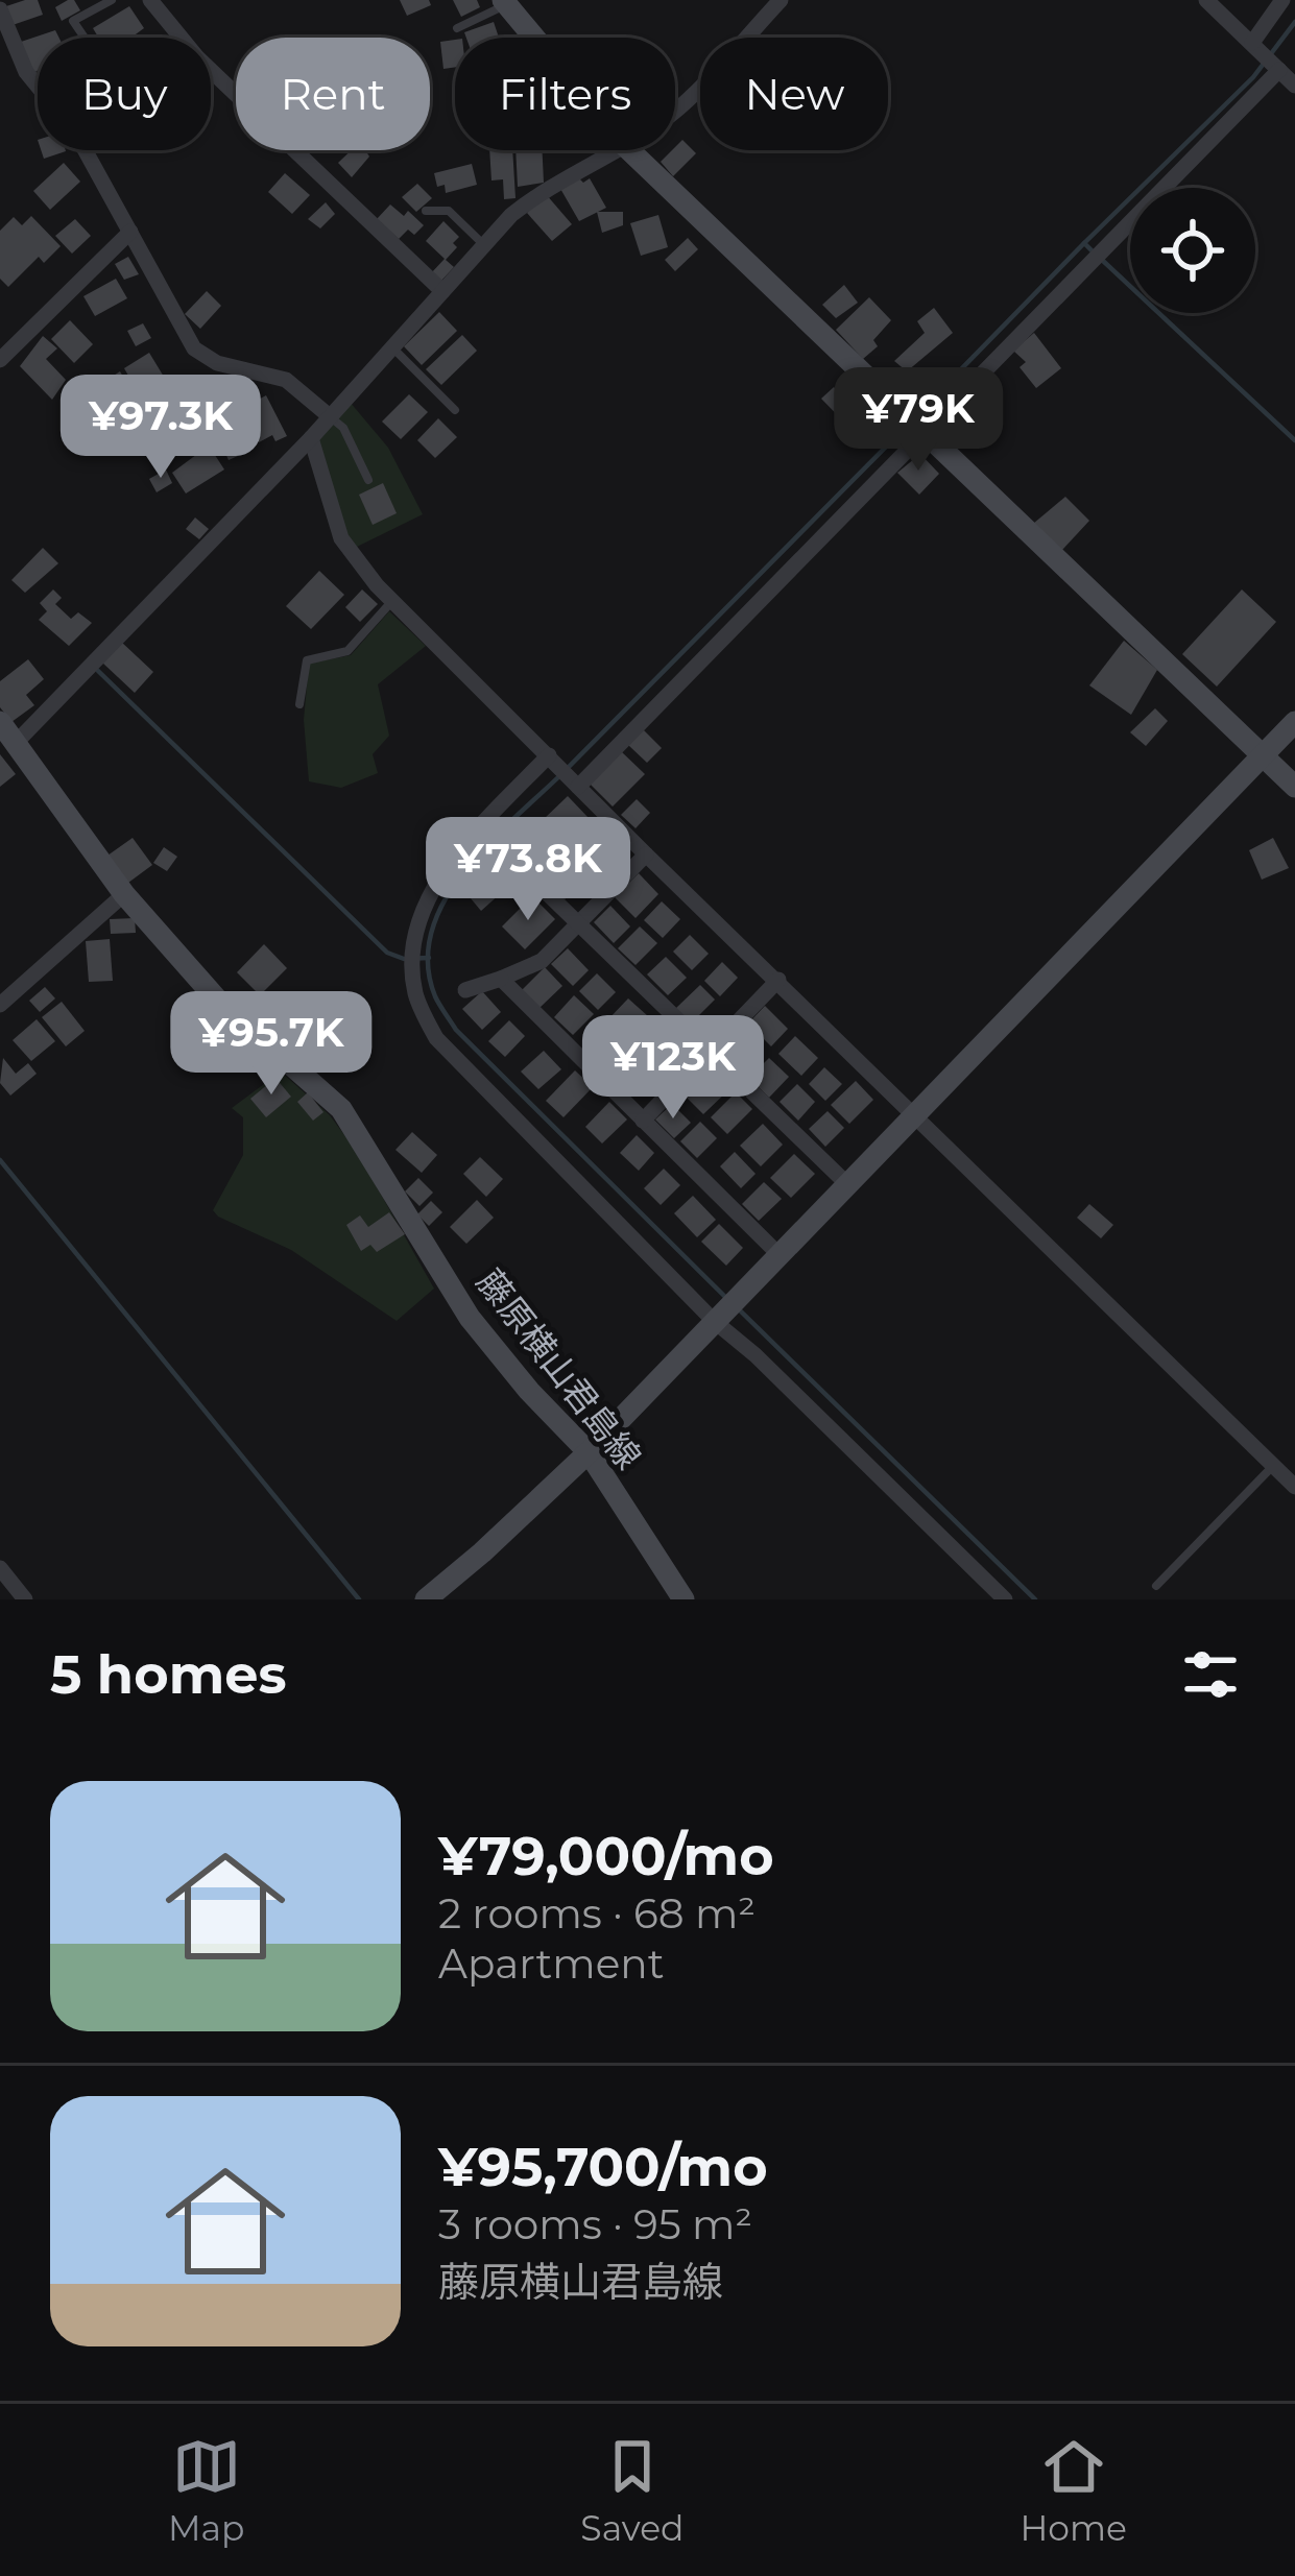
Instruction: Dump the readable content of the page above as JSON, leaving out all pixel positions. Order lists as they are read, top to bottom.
{
  "streets": {
    "street": ["藤原横山君島線"]
  },
  "page": {
    "chip": [
      "Buy",
      "Rent",
      "Filters",
      "New"
    ],
    "price": [
      "¥79K",
      "¥97.3K",
      "¥73.8K",
      "¥95.7K",
      "¥123K"
    ],
    "heading": "5 homes",
    "list": [
      {
        "name": "¥79,000/mo",
        "note": "2 rooms · 68 m² · Apartment"
      },
      {
        "name": "¥95,700/mo",
        "note": "3 rooms · 95 m² · 藤原横山君島線"
      }
    ],
    "tabs": ["Map", "Saved", "Home"]
  }
}
